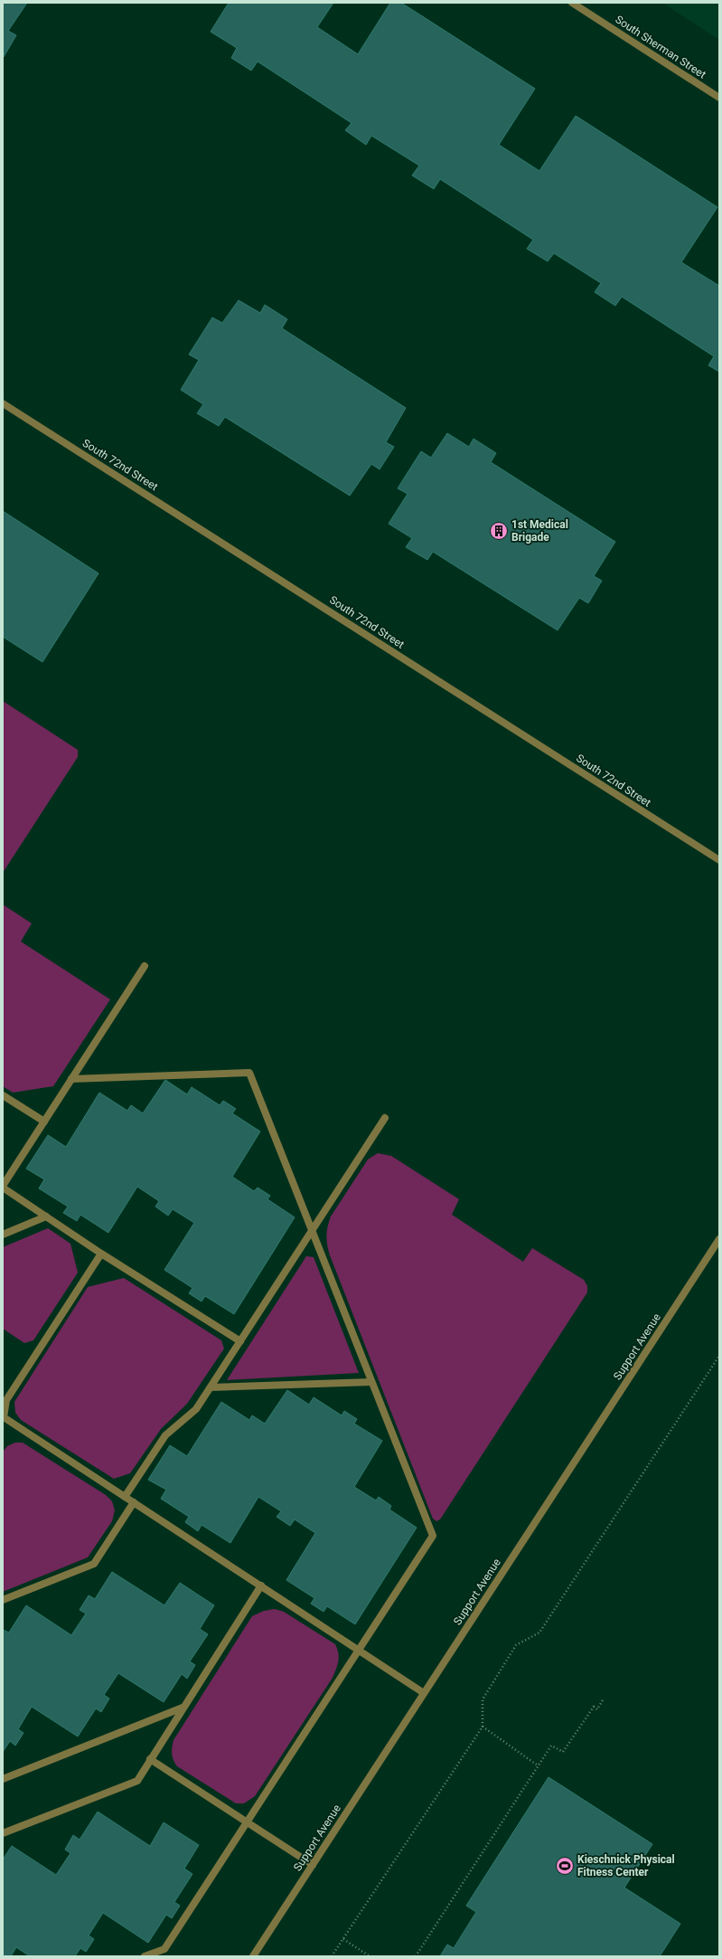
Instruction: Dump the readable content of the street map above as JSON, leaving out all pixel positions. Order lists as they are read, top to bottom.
{
  "streets": {
    "street": ["South Sherman Street", "South 72nd Street", "Support Avenue"]
  },
  "places": {
    "building": ["1st Medical Brigade"],
    "sports": ["Kieschnick Physical Fitness Center"]
  }
}
